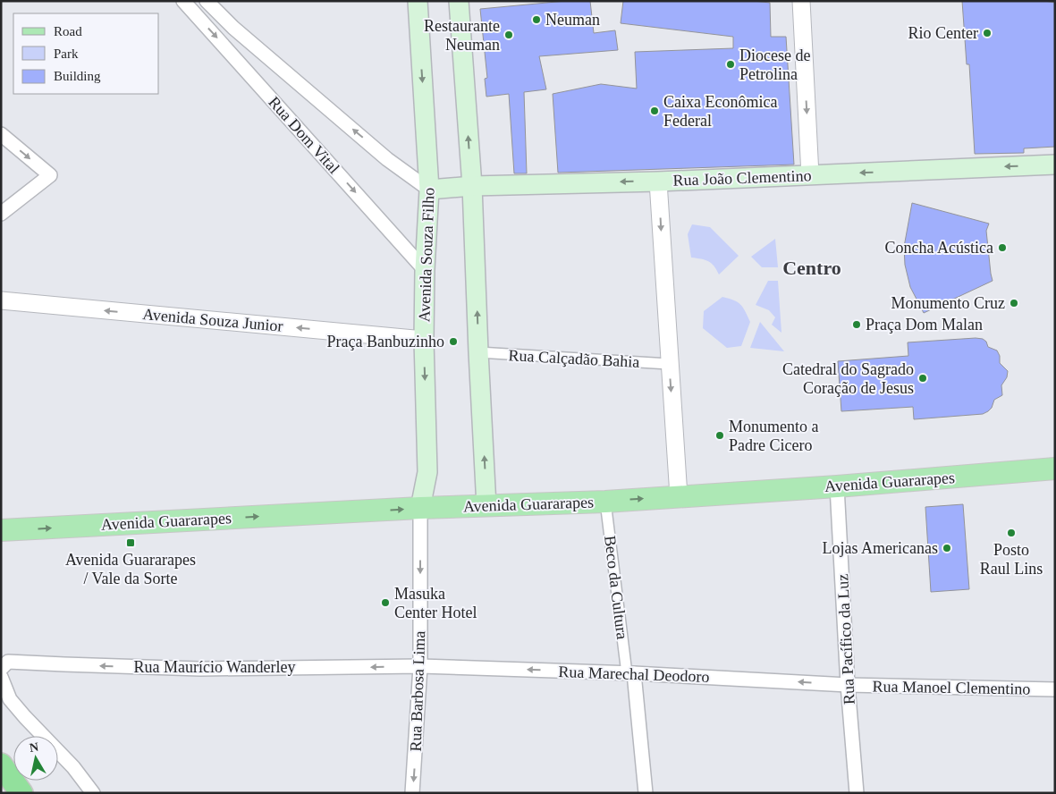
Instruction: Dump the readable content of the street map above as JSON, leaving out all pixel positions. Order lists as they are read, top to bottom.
{
  "streets": {
    "main road": ["Rua João Clementino", "Avenida Souza Filho", "Avenida Guararapes"],
    "street": [
      "Rua Dom Vital",
      "Avenida Souza Junior",
      "Rua Calçadão Bahia",
      "Beco da Cultura",
      "Rua Pacífico da Luz",
      "Rua Maurício Wanderley",
      "Rua Marechal Deodoro",
      "Rua Manoel Clementino",
      "Rua Barbosa Lima"
    ]
  },
  "crossings": [
    ["Rua Dom Vital", "Rua João Clementino"],
    ["Rua Dom Vital", "Avenida Souza Filho"],
    ["Rua João Clementino", "Avenida Souza Filho"],
    ["Avenida Souza Filho", "Avenida Souza Junior"],
    ["Avenida Souza Filho", "Avenida Guararapes"],
    ["Avenida Souza Filho", "Rua Barbosa Lima"],
    ["Avenida Guararapes", "Beco da Cultura"],
    ["Avenida Guararapes", "Rua Pacífico da Luz"],
    ["Avenida Guararapes", "Rua Barbosa Lima"],
    ["Beco da Cultura", "Rua Marechal Deodoro"],
    ["Rua Pacífico da Luz", "Rua Marechal Deodoro"],
    ["Rua Pacífico da Luz", "Rua Manoel Clementino"],
    ["Rua Maurício Wanderley", "Rua Marechal Deodoro"],
    ["Rua Maurício Wanderley", "Rua Barbosa Lima"],
    ["Rua Marechal Deodoro", "Rua Manoel Clementino"],
    ["Rua Marechal Deodoro", "Rua Barbosa Lima"]
  ],
  "one_way": [
    "Rua João Clementino",
    "Avenida Souza Junior",
    "Avenida Guararapes",
    "Rua Maurício Wanderley",
    "Rua Marechal Deodoro",
    "Rua Barbosa Lima"
  ],
  "districts": ["Centro"],
  "places": {
    "other": [
      "Neuman",
      "Rio Center",
      "Restaurante Neuman",
      "Diocese de Petrolina",
      "Caixa Econômica Federal",
      "Concha Acústica",
      "Monumento Cruz",
      "Praça Dom Malan",
      "Praça Banbuzinho",
      "Catedral do Sagrado Coração de Jesus",
      "Monumento a Padre Cicero",
      "Posto Raul Lins",
      "Lojas Americanas",
      "Masuka Center Hotel"
    ],
    "transit": ["Avenida Guararapes / Vale da Sorte"]
  },
  "legend": ["Road", "Park", "Building"],
  "north": "top"
}
